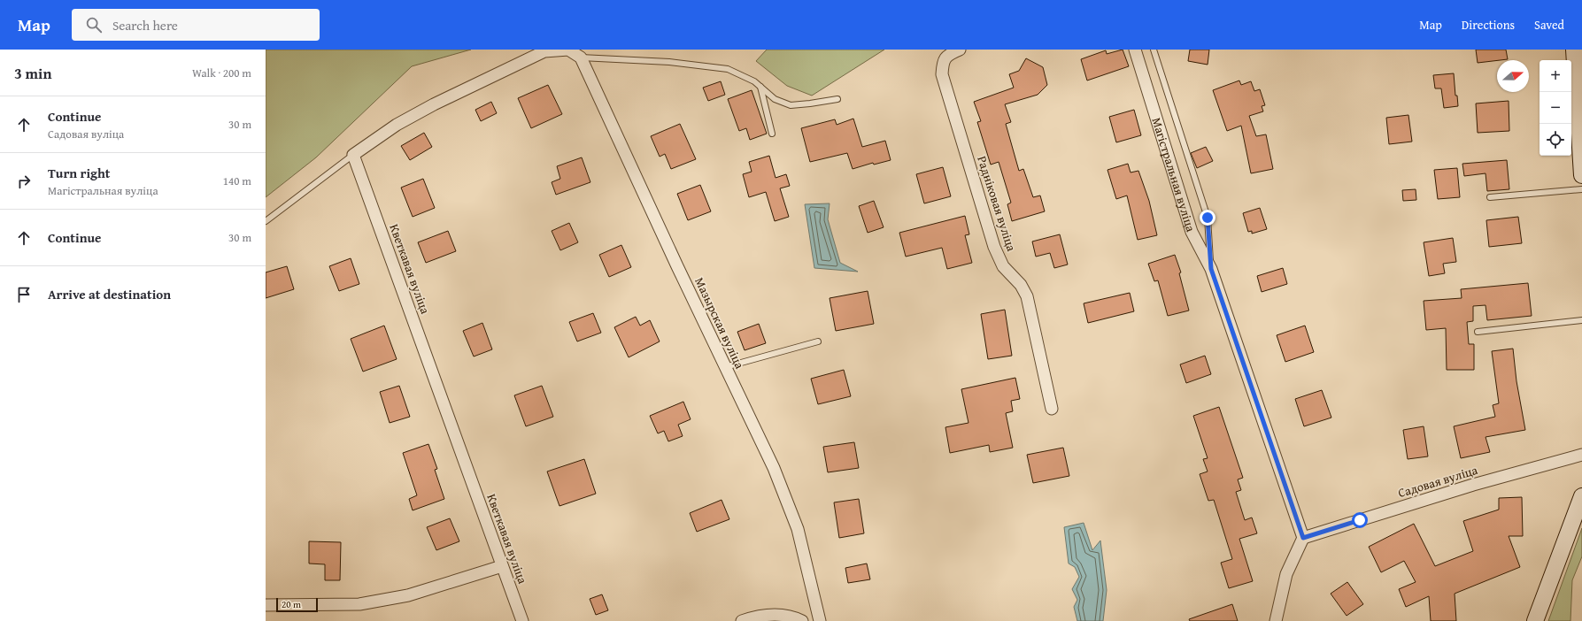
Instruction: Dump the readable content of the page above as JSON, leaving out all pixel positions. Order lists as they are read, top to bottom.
{
  "streets": {
    "street": [
      "Магістральная вуліца",
      "Радніковая вуліца",
      "Кветкавая вуліца",
      "Мазырская вуліца",
      "Садовая вуліца"
    ]
  },
  "crossings": [
    ["Магістральная вуліца", "Садовая вуліца"]
  ],
  "scale_bar": "20 m",
  "north": "right",
  "page": {
    "header": "Map",
    "search": "Search here",
    "nav": ["Map", "Directions", "Saved"],
    "heading": ["3 min", "Walk · 200 m"],
    "map_buttons": ["+", "−"],
    "list": [
      ["Continue", "Садовая вуліца", "30 m"],
      ["Turn right", "Магістральная вуліца", "140 m"],
      ["Continue", "30 m"],
      "Arrive at destination"
    ],
    "scale": "20 m"
  }
}
